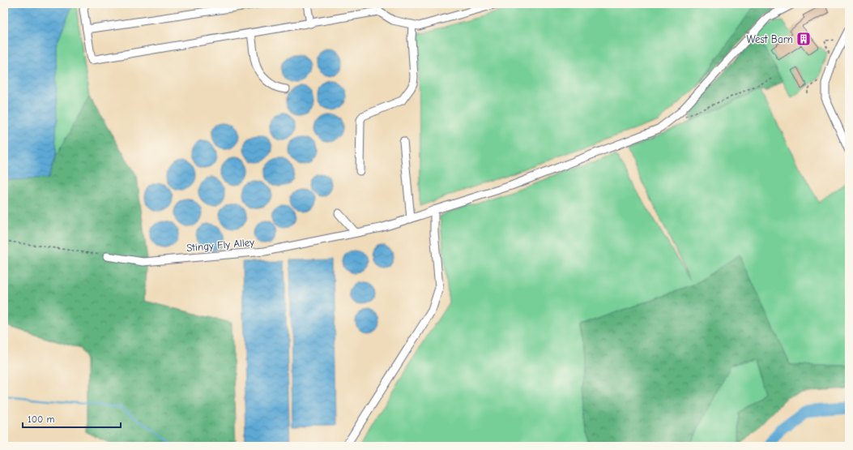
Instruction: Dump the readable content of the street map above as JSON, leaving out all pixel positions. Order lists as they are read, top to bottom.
{
  "streets": {
    "lane": ["Stingy Fly Alley"]
  },
  "places": {
    "building": ["West Barn"]
  },
  "scale_bar": "100 m"
}
